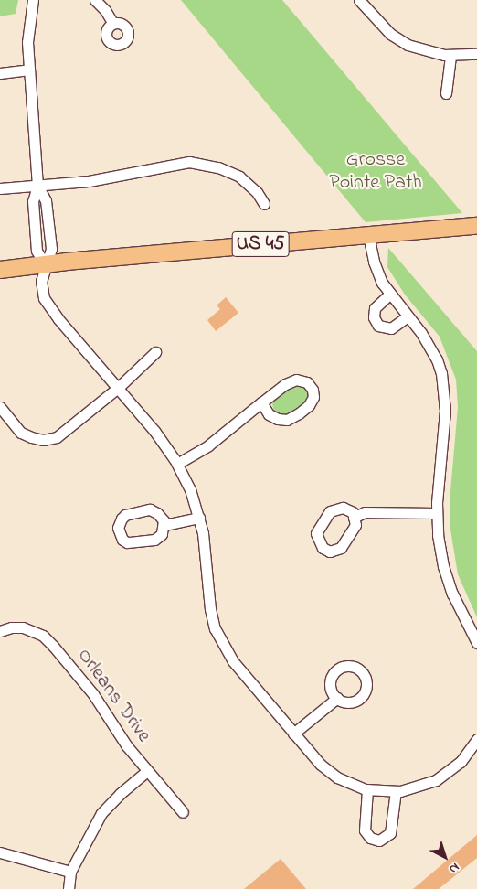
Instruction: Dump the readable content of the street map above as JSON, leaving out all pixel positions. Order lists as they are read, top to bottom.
{
  "streets": {
    "main road": ["US 45"],
    "street": ["Orleans Drive"]
  },
  "parks": ["Grosse Pointe Path"],
  "north": "bottom right"
}
